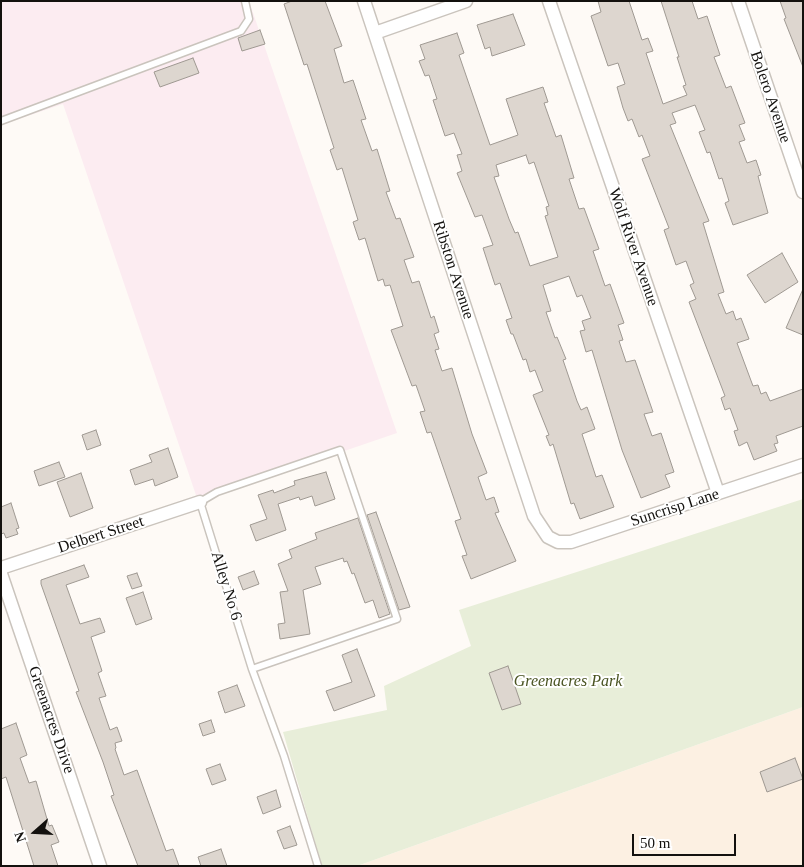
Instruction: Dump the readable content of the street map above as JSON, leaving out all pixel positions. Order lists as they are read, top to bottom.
{
  "streets": {
    "street": [
      "Bolero Avenue",
      "Wolf River Avenue",
      "Ribston Avenue",
      "Suncrisp Lane",
      "Delbert Street",
      "Greenacres Drive"
    ],
    "lane": ["Alley No 6"]
  },
  "crossings": [
    ["Wolf River Avenue", "Suncrisp Lane"],
    ["Ribston Avenue", "Suncrisp Lane"],
    ["Delbert Street", "Alley No 6"]
  ],
  "parks": ["Greenacres Park"],
  "scale_bar": "50 m",
  "north": "left"
}
